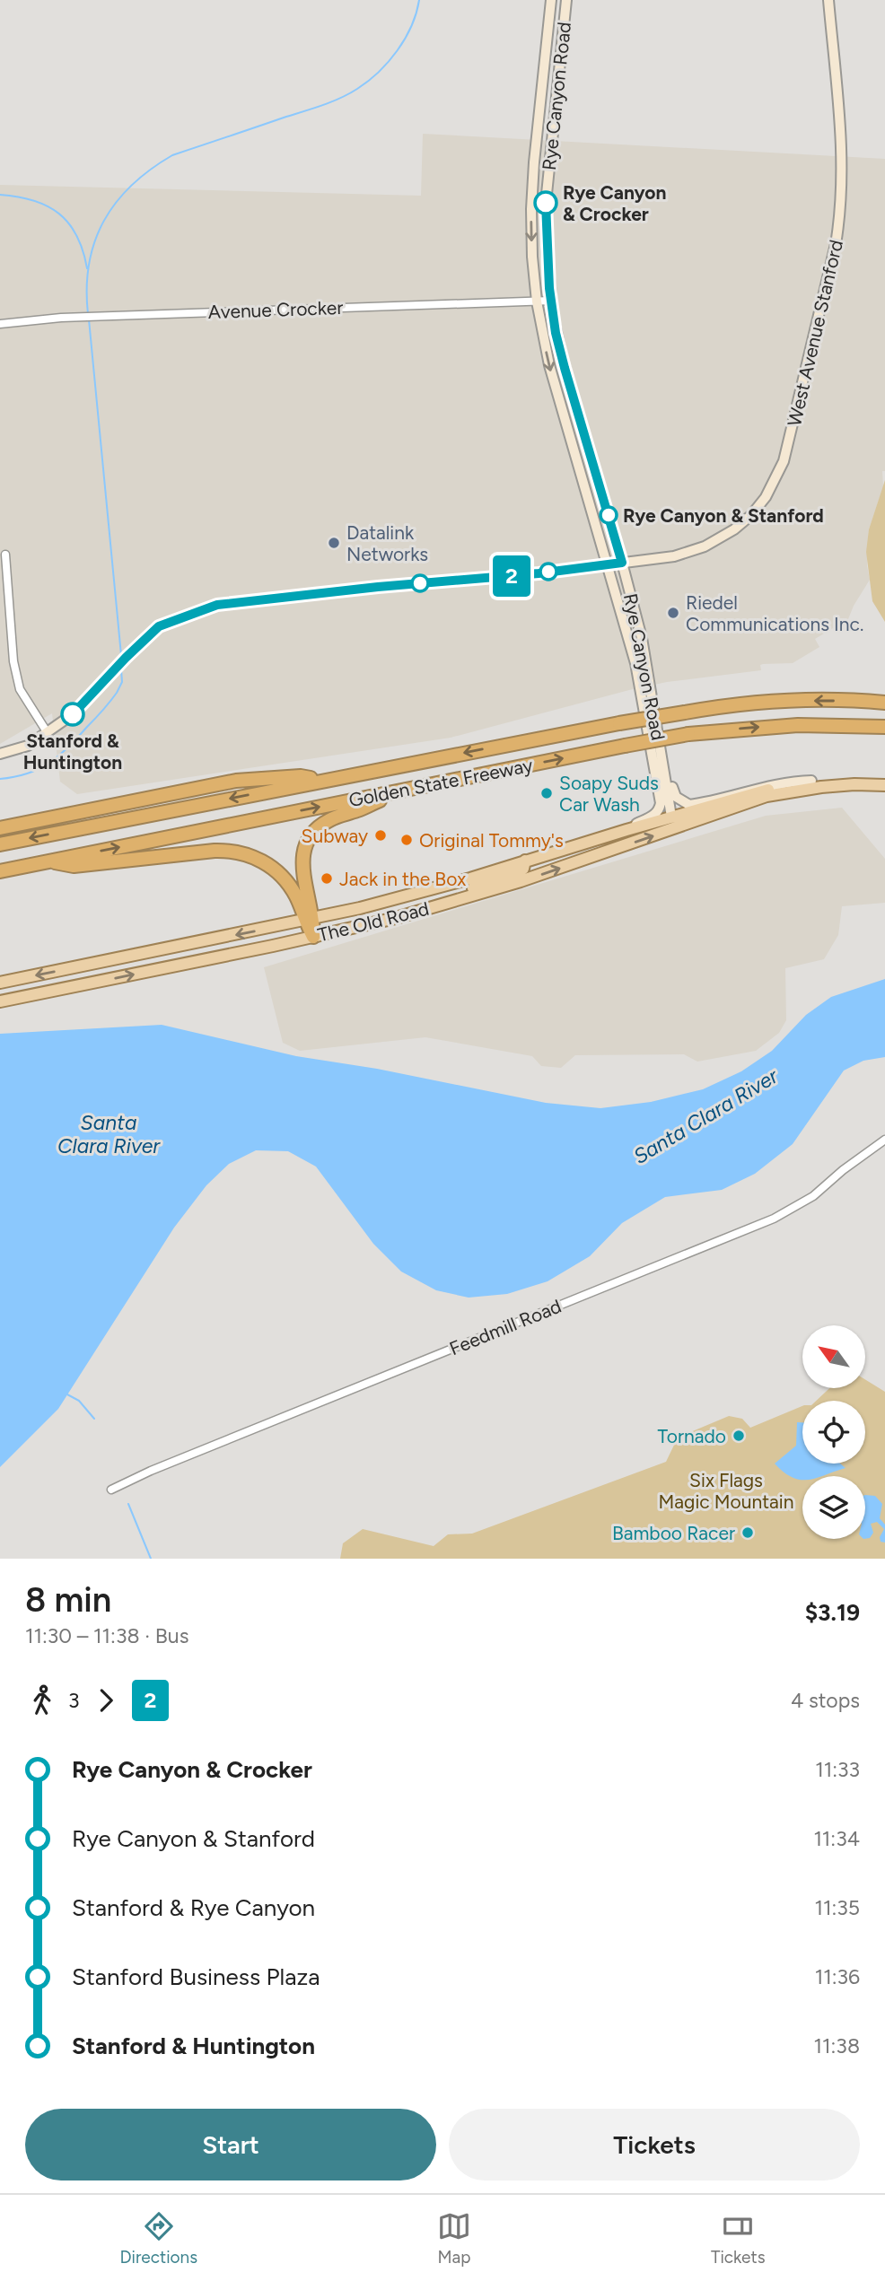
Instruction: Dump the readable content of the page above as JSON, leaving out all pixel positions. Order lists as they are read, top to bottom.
{
  "streets": {
    "highway": ["Golden State Freeway"],
    "main road": ["Rye Canyon Road", "West Avenue Stanford", "The Old Road"],
    "street": ["Avenue Crocker", "Feedmill Road"]
  },
  "crossings": [
    ["Rye Canyon Road", "Avenue Crocker"],
    ["Rye Canyon Road", "West Avenue Stanford"],
    ["Rye Canyon Road", "The Old Road"]
  ],
  "water": ["Santa Clara River"],
  "parks": ["Six Flags Magic Mountain"],
  "places": [
    "Rye Canyon & Crocker",
    "Rye Canyon & Stanford",
    "Datalink Networks",
    "Riedel Communications Inc.",
    "Stanford & Huntington",
    "Soapy Suds Car Wash",
    "Subway",
    "Original Tommy's",
    "Jack in the Box",
    "Tornado",
    "Bamboo Racer"
  ],
  "lines": ["bus line 2"],
  "north": "top left",
  "page": {
    "on_map": "2",
    "heading": ["8 min", "11:30 – 11:38 · Bus", "$3.19"],
    "legs": ["3", "2", "4 stops"],
    "list": [
      {
        "name": "Rye Canyon & Crocker",
        "value": "11:33"
      },
      {
        "name": "Rye Canyon & Stanford",
        "value": "11:34"
      },
      {
        "name": "Stanford & Rye Canyon",
        "value": "11:35"
      },
      {
        "name": "Stanford Business Plaza",
        "value": "11:36"
      },
      {
        "name": "Stanford & Huntington",
        "value": "11:38"
      }
    ],
    "buttons": ["Start", "Tickets"],
    "tabs": ["Directions", "Map", "Tickets"]
  }
}
